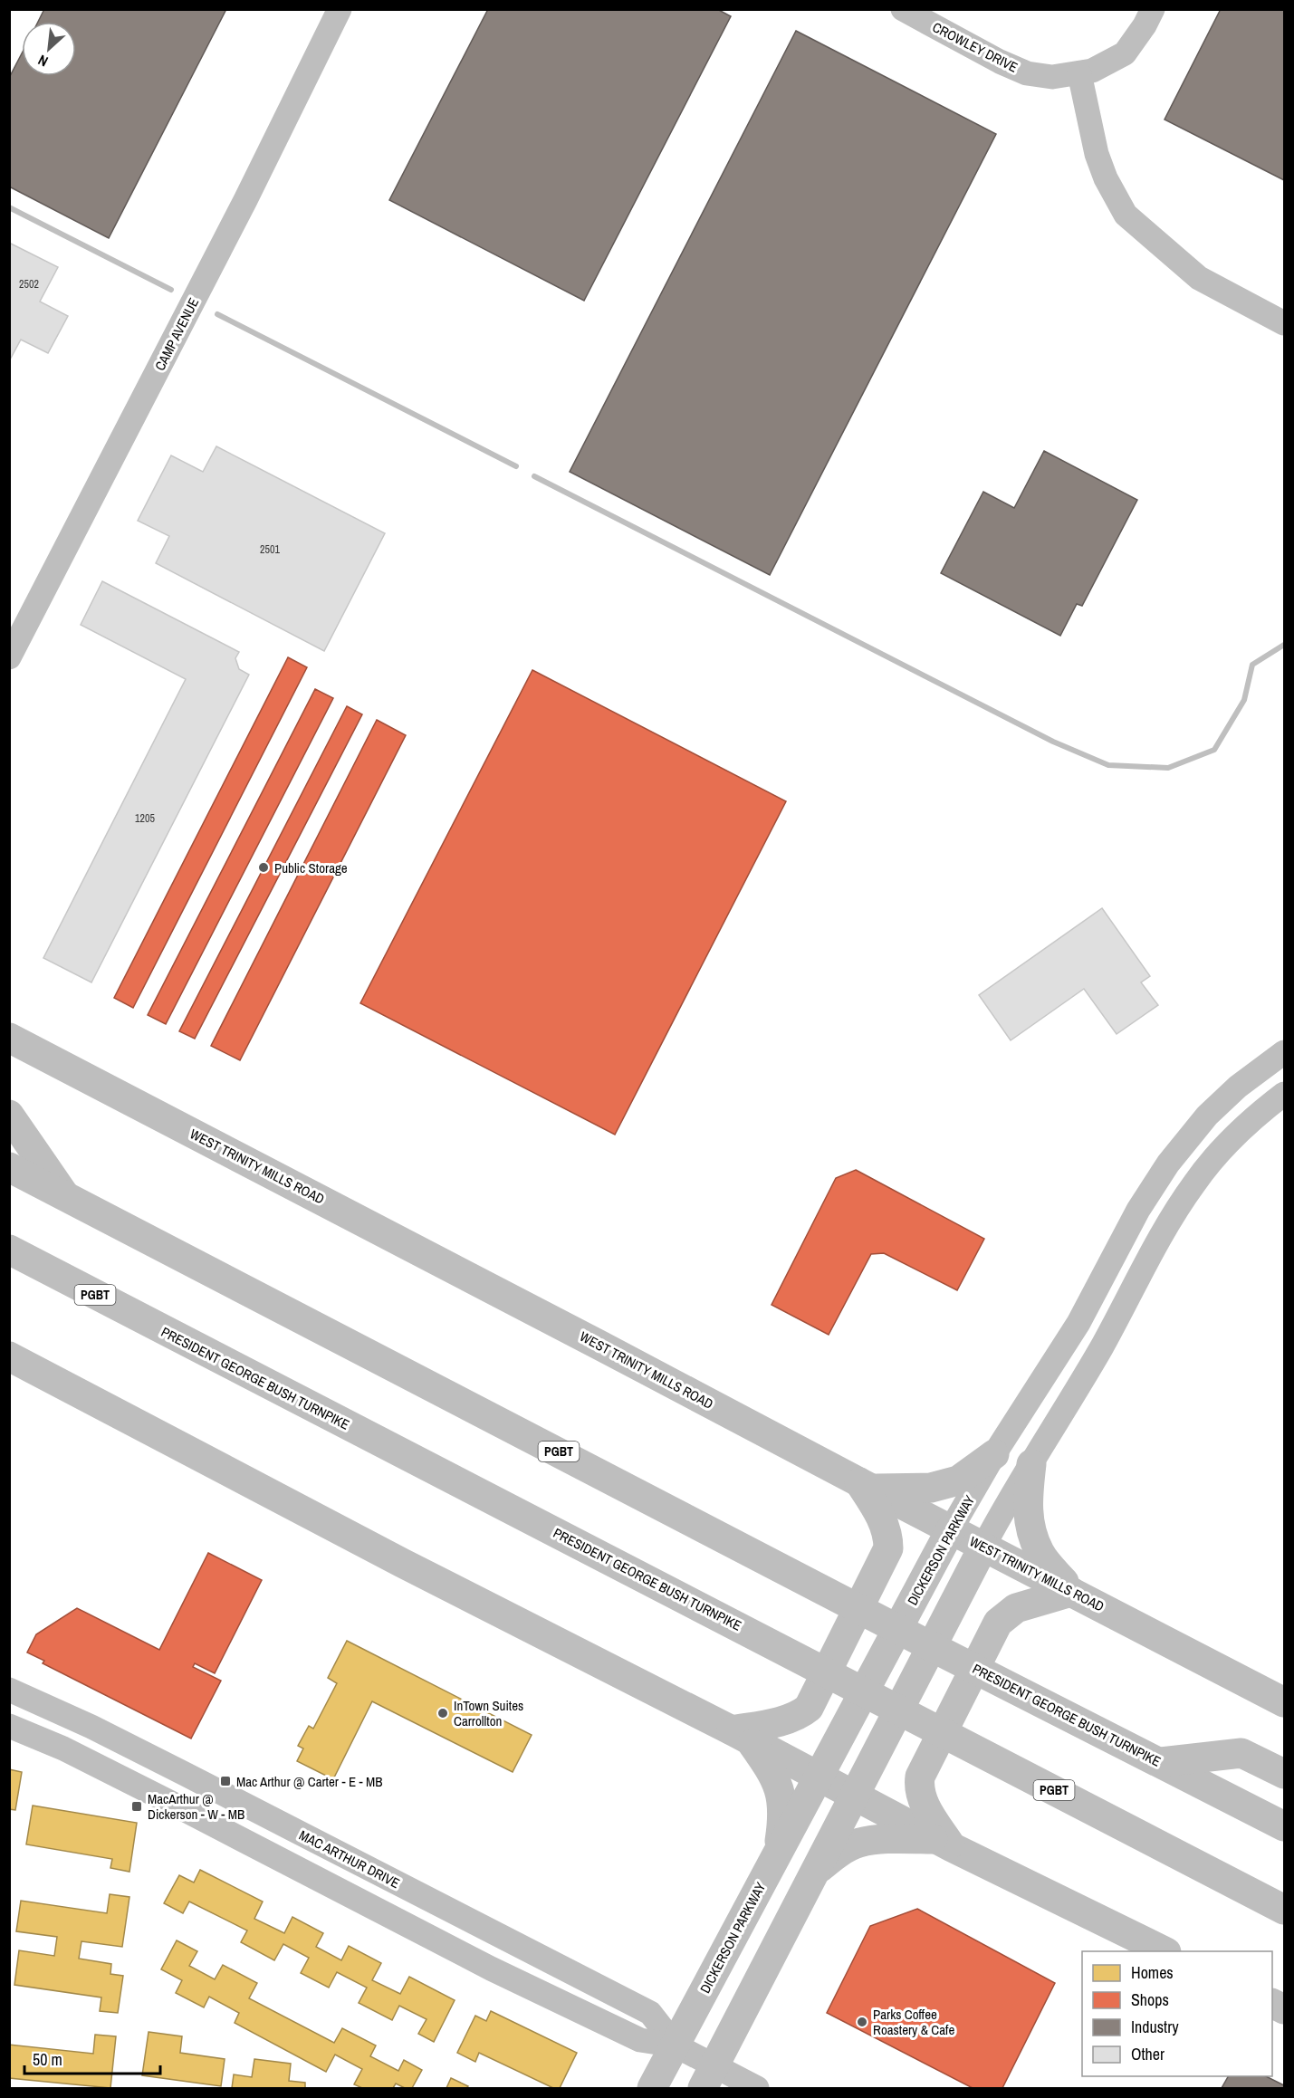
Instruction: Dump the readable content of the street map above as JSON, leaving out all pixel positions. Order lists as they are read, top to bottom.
{
  "streets": {
    "main road": [
      "WEST TRINITY MILLS ROAD",
      "PGBT",
      "PRESIDENT GEORGE BUSH TURNPIKE",
      "DICKERSON PARKWAY"
    ],
    "street": ["CROWLEY DRIVE", "CAMP AVENUE", "MAC ARTHUR DRIVE"]
  },
  "crossings": [
    ["WEST TRINITY MILLS ROAD", "DICKERSON PARKWAY"],
    ["DICKERSON PARKWAY", "MAC ARTHUR DRIVE"]
  ],
  "places": {
    "other": ["Public Storage", "InTown Suites Carrollton", "Parks Coffee Roastery & Cafe"],
    "transit": ["Mac Arthur @ Carter - E - MB", "MacArthur @ Dickerson - W - MB"]
  },
  "house_numbers": ["2502", "2501", "1205"],
  "legend": [
    "Homes",
    "Shops",
    "Industry",
    "Other"
  ],
  "scale_bar": "50 m",
  "north": "bottom left"
}
